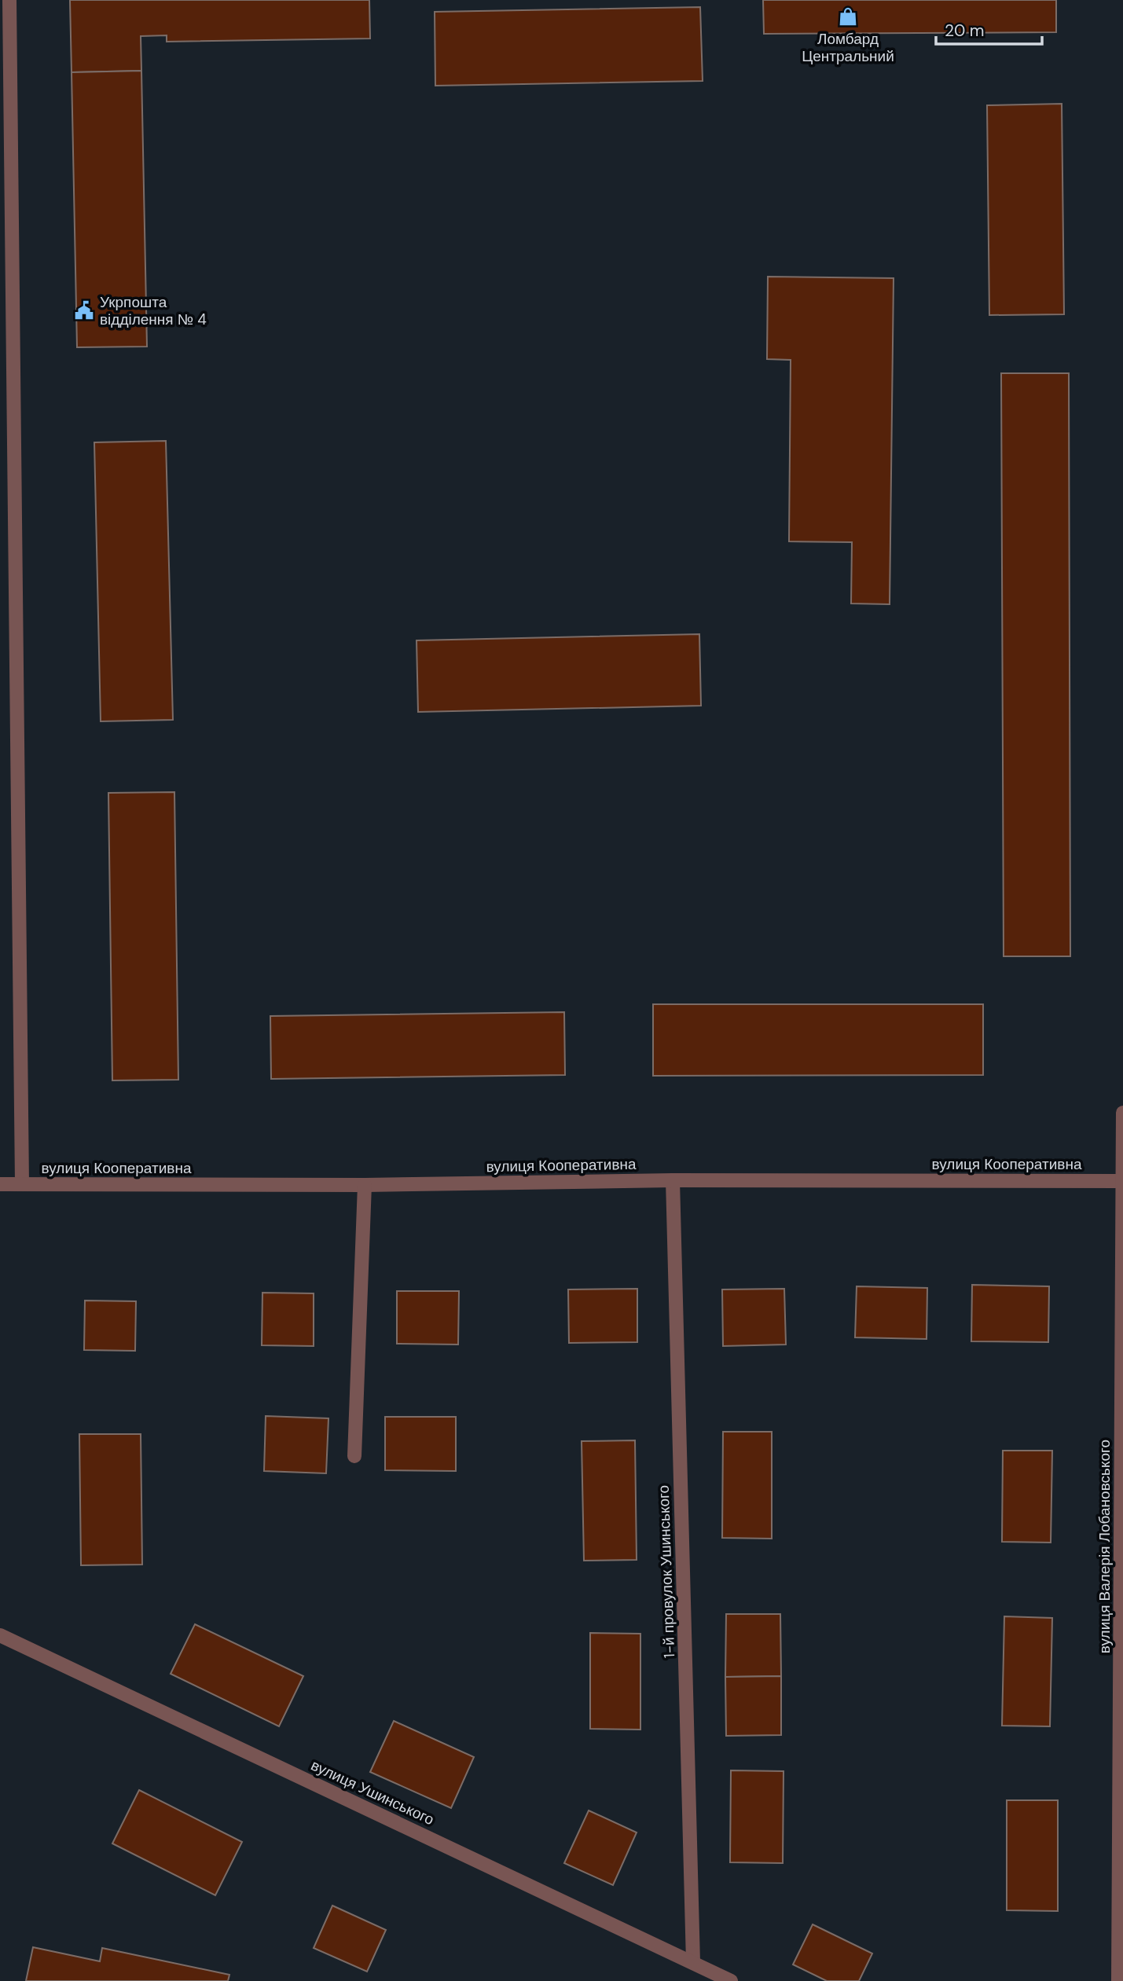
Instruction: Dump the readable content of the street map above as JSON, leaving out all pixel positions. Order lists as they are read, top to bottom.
{
  "streets": {
    "street": [
      "вулиця Кооперативна",
      "вулиця Валерія Лобановського",
      "1-й провулок Ушинського",
      "вулиця Ушинського"
    ]
  },
  "crossings": [
    ["вулиця Кооперативна", "вулиця Валерія Лобановського"],
    ["вулиця Кооперативна", "1-й провулок Ушинського"],
    ["1-й провулок Ушинського", "вулиця Ушинського"]
  ],
  "places": {
    "shop": ["Ломбард Центральний"],
    "public building": ["Укрпошта відділення № 4"]
  },
  "scale_bar": "20 m"
}
